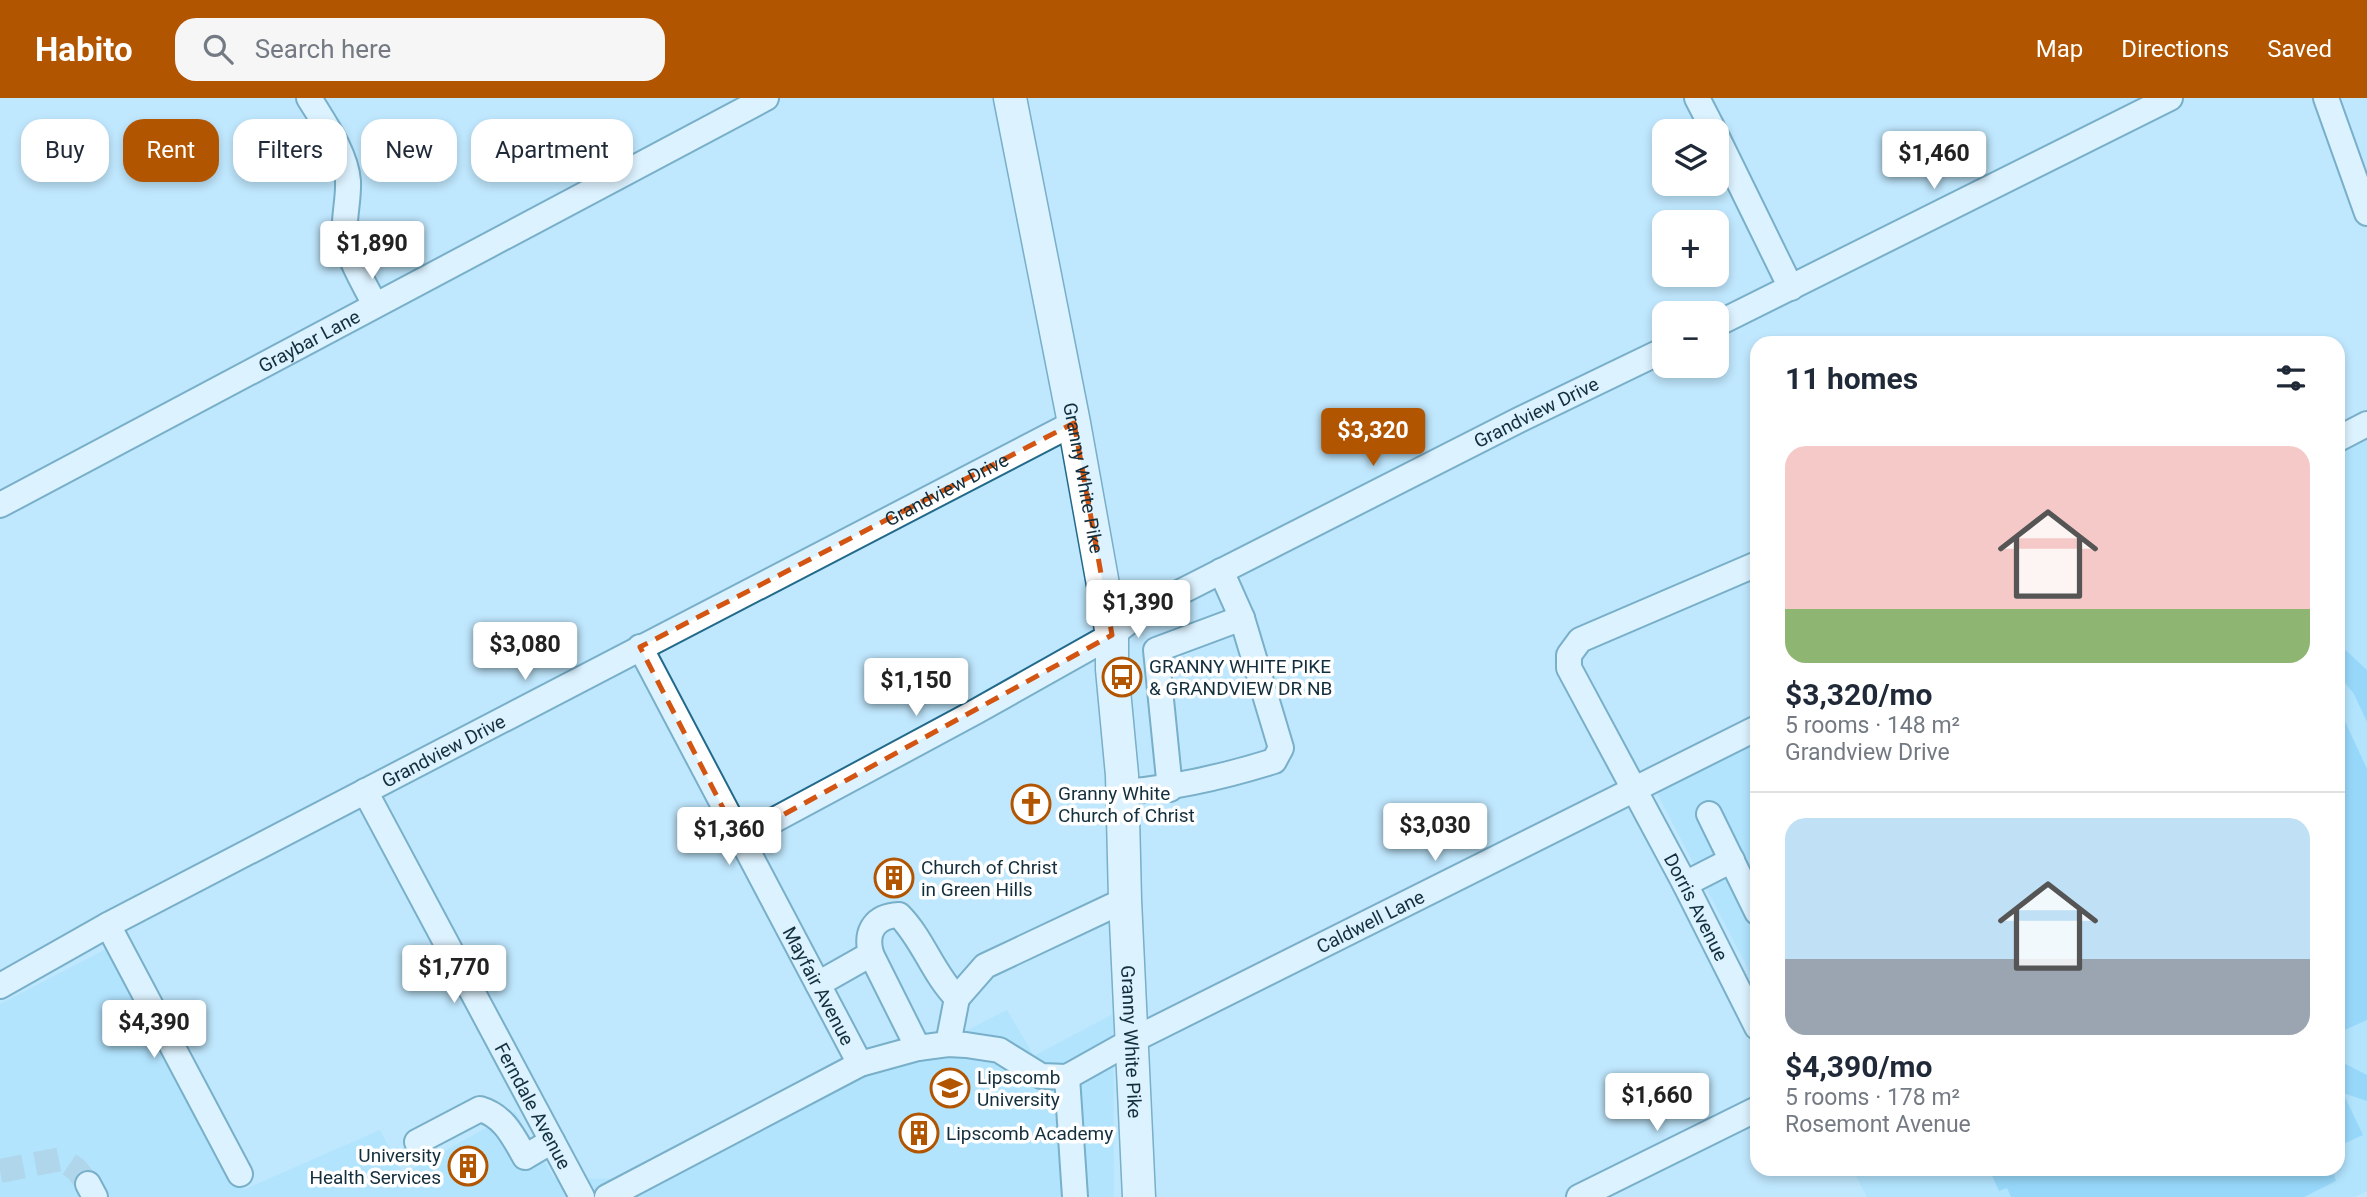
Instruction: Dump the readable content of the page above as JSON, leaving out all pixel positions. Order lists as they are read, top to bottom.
{
  "streets": {
    "main road": ["Granny White Pike"],
    "street": [
      "Graybar Lane",
      "Grandview Drive",
      "Dorris Avenue",
      "Caldwell Lane",
      "Mayfair Avenue",
      "Ferndale Avenue"
    ]
  },
  "crossings": [
    ["Grandview Drive", "Granny White Pike"],
    ["Grandview Drive", "Mayfair Avenue"],
    ["Grandview Drive", "Ferndale Avenue"],
    ["Granny White Pike", "Caldwell Lane"],
    ["Dorris Avenue", "Caldwell Lane"]
  ],
  "places": {
    "bus stop": ["GRANNY WHITE PIKE & GRANDVIEW DR NB"],
    "church": ["Granny White Church of Christ"],
    "building": ["Church of Christ in Green Hills", "Lipscomb Academy", "University Health Services"],
    "school or university": ["Lipscomb University"]
  },
  "page": {
    "header": "Habito",
    "search": "Search here",
    "nav": ["Map", "Directions", "Saved"],
    "map_buttons": ["+", "−"],
    "chip": [
      "Buy",
      "Rent",
      "Filters",
      "New",
      "Apartment"
    ],
    "price": [
      "$1,460",
      "$1,890",
      "$3,320",
      "$1,390",
      "$3,080",
      "$1,150",
      "$3,030",
      "$1,360",
      "$1,770",
      "$4,390",
      "$1,660"
    ],
    "heading": "11 homes",
    "list": [
      {
        "name": "$3,320/mo",
        "note": "5 rooms · 148 m² · Grandview Drive"
      },
      {
        "name": "$4,390/mo",
        "note": "5 rooms · 178 m² · Rosemont Avenue"
      }
    ]
  }
}
